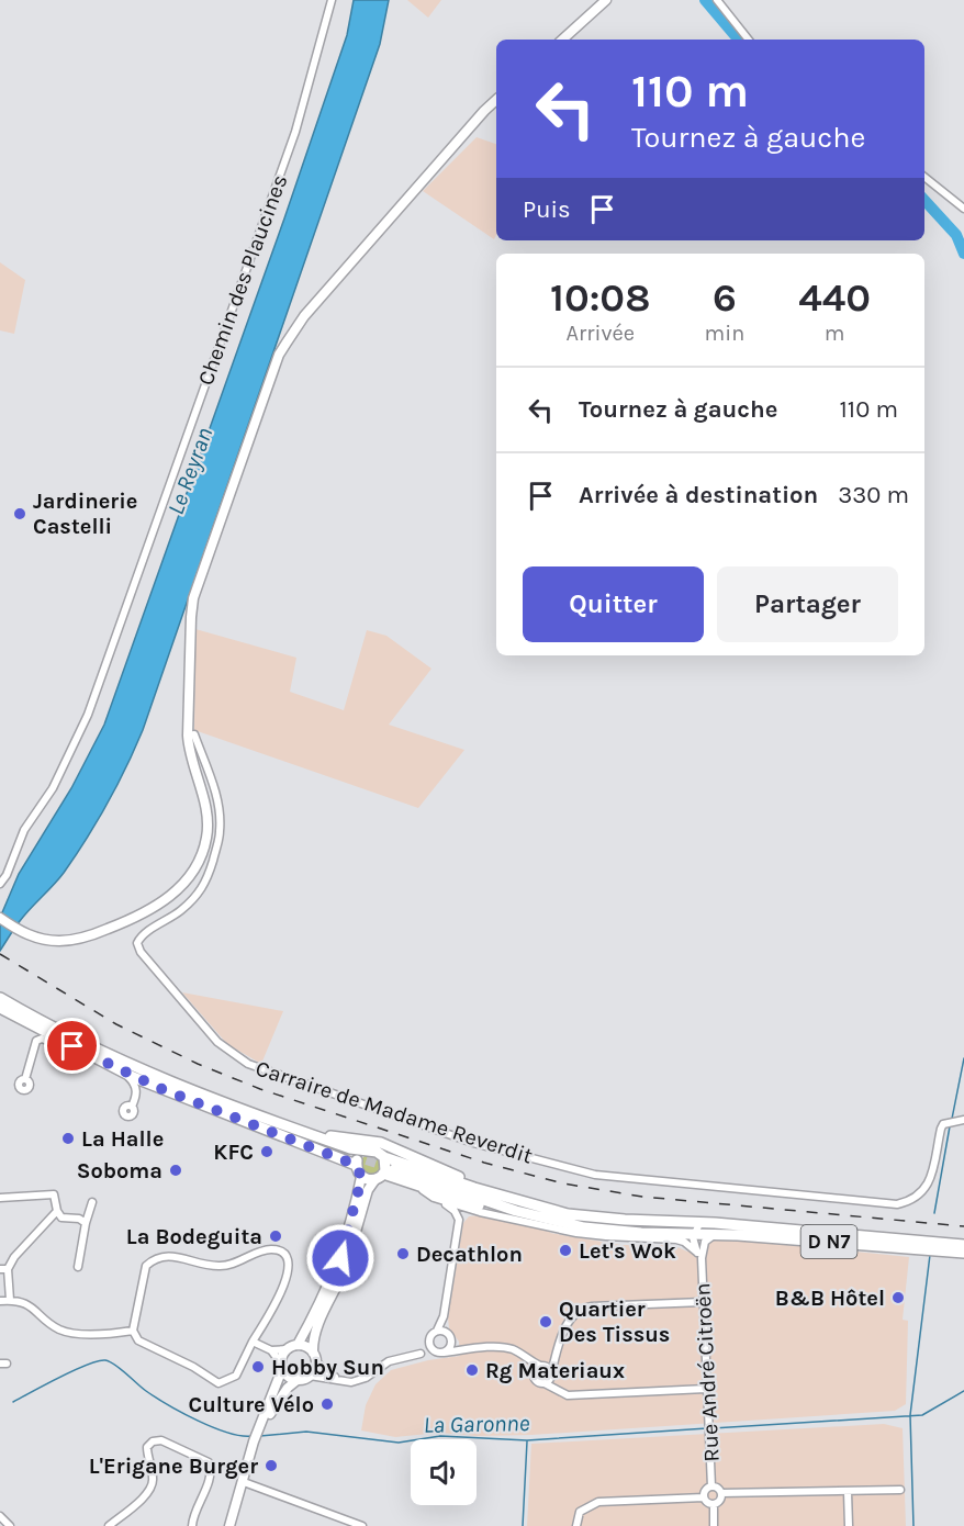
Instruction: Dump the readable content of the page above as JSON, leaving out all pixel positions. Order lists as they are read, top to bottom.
{
  "streets": {
    "main road": ["D N7"],
    "street": ["Chemin des Plaucines", "Carraire de Madame Reverdit", "Rue André Citroën"]
  },
  "water": ["Le Reyran", "La Garonne"],
  "places": [
    "Jardinerie Castelli",
    "La Halle",
    "KFC",
    "Soboma",
    "La Bodeguita",
    "Let's Wok",
    "Decathlon",
    "B&B Hôtel",
    "Quartier Des Tissus",
    "Hobby Sun",
    "Rg Materiaux",
    "Culture Vélo",
    "L'Erigane Burger"
  ],
  "page": {
    "turn": ["110 m", "Tournez à gauche"],
    "then": "Puis",
    "eta": [
      "10:08",
      "Arrivée",
      "6",
      "min",
      "440",
      "m"
    ],
    "list": [
      {
        "name": "Tournez à gauche",
        "value": "110 m"
      },
      {
        "name": "Arrivée à destination",
        "value": "330 m"
      }
    ],
    "buttons": ["Quitter", "Partager"]
  }
}
